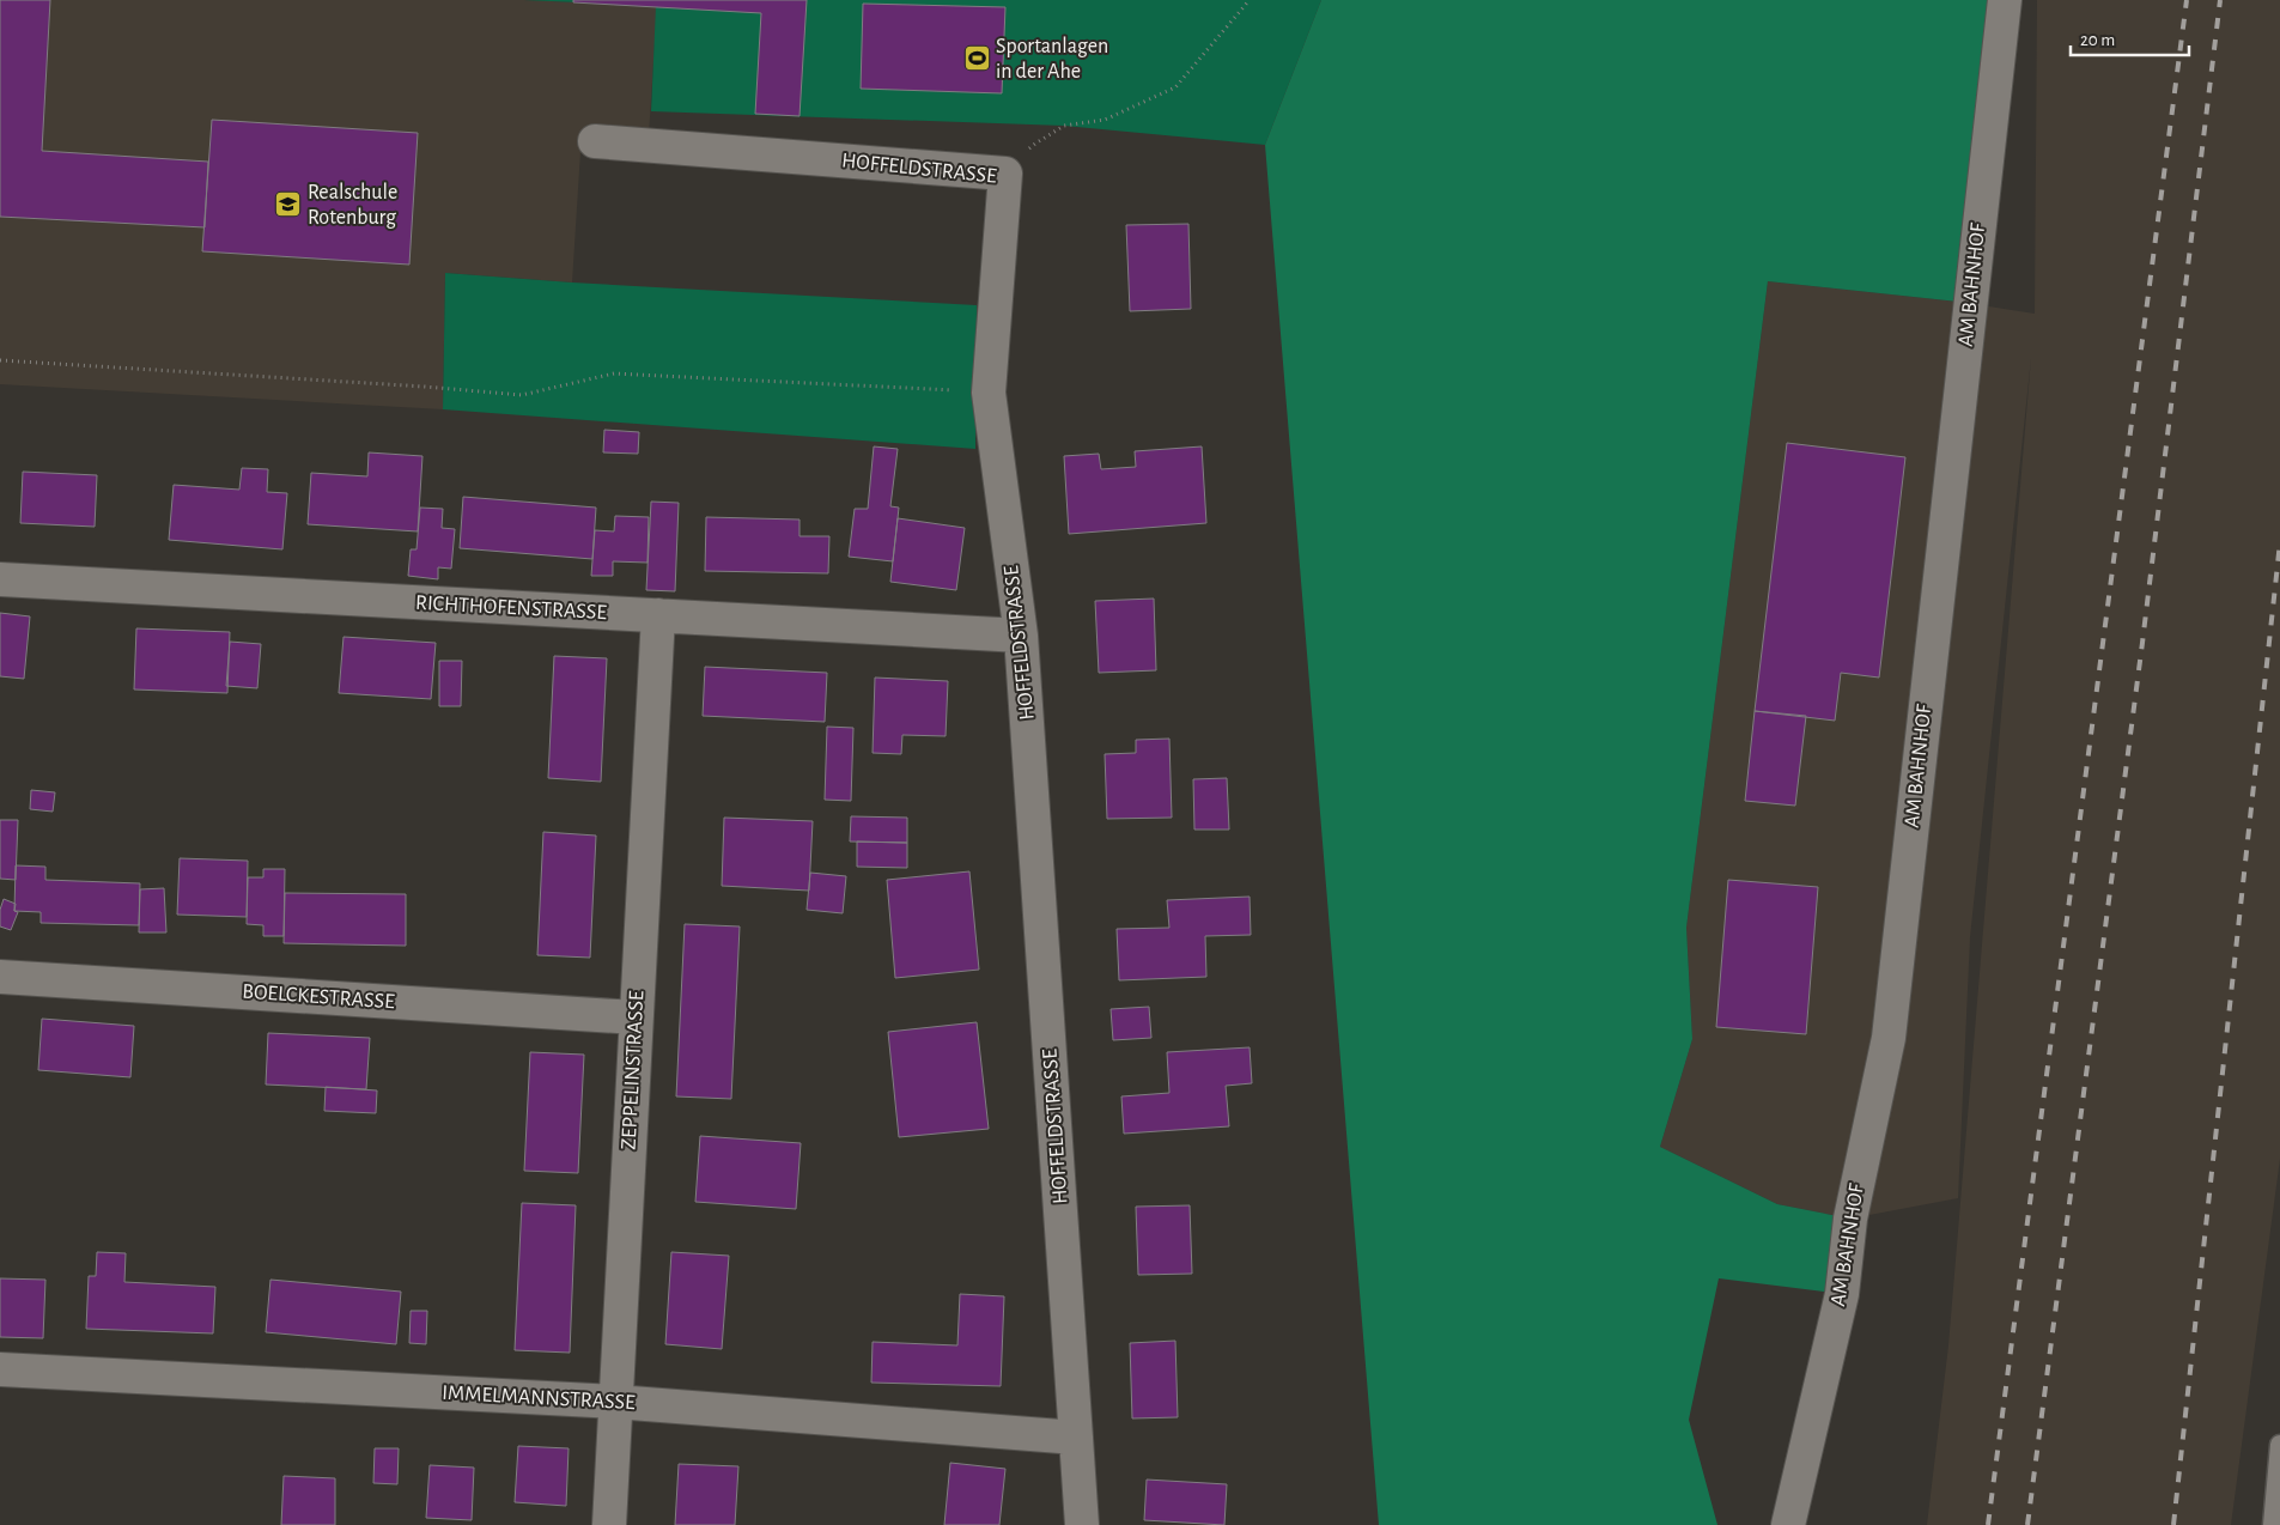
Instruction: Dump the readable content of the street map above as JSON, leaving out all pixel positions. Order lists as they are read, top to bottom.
{
  "streets": {
    "street": [
      "HOFFELDSTRASSE",
      "AM BAHNHOF",
      "RICHTHOFENSTRASSE",
      "BOELCKESTRASSE",
      "ZEPPELINSTRASSE",
      "IMMELMANNSTRASSE"
    ]
  },
  "crossings": [
    ["HOFFELDSTRASSE", "RICHTHOFENSTRASSE"],
    ["HOFFELDSTRASSE", "IMMELMANNSTRASSE"],
    ["RICHTHOFENSTRASSE", "ZEPPELINSTRASSE"],
    ["BOELCKESTRASSE", "ZEPPELINSTRASSE"],
    ["ZEPPELINSTRASSE", "IMMELMANNSTRASSE"]
  ],
  "places": {
    "sports": ["Sportanlagen in der Ahe"],
    "school or university": ["Realschule Rotenburg"]
  },
  "scale_bar": "20 m"
}
